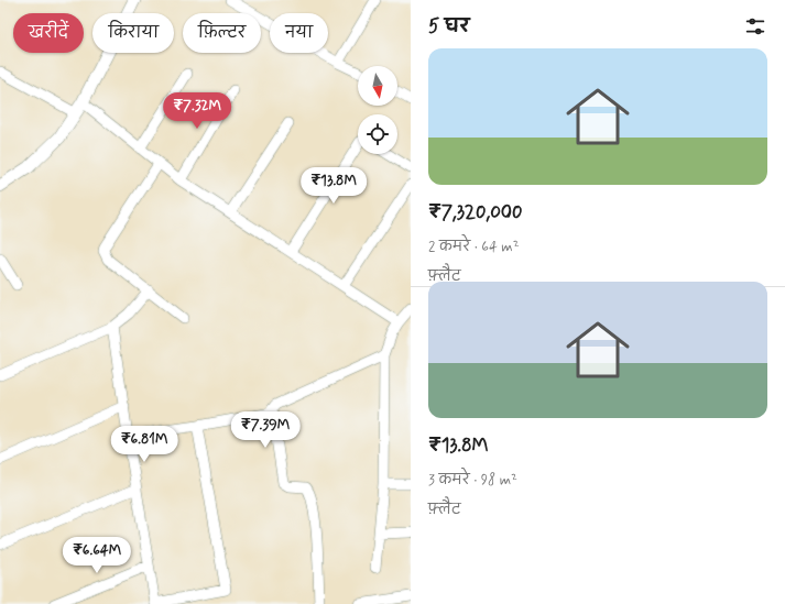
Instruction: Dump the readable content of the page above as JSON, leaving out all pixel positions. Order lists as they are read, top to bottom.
{
  "north": "bottom",
  "page": {
    "heading": "5 घर",
    "chip": [
      "खरीदें",
      "किराया",
      "फ़िल्टर",
      "नया"
    ],
    "list": [
      {
        "name": "₹7,320,000",
        "note": "2 कमरे · 64 m² · फ़्लैट"
      },
      {
        "name": "₹13.8M",
        "note": "3 कमरे · 98 m² · फ़्लैट"
      }
    ],
    "price": [
      "₹7.32M",
      "₹13.8M",
      "₹7.39M",
      "₹6.81M",
      "₹6.64M"
    ]
  }
}
